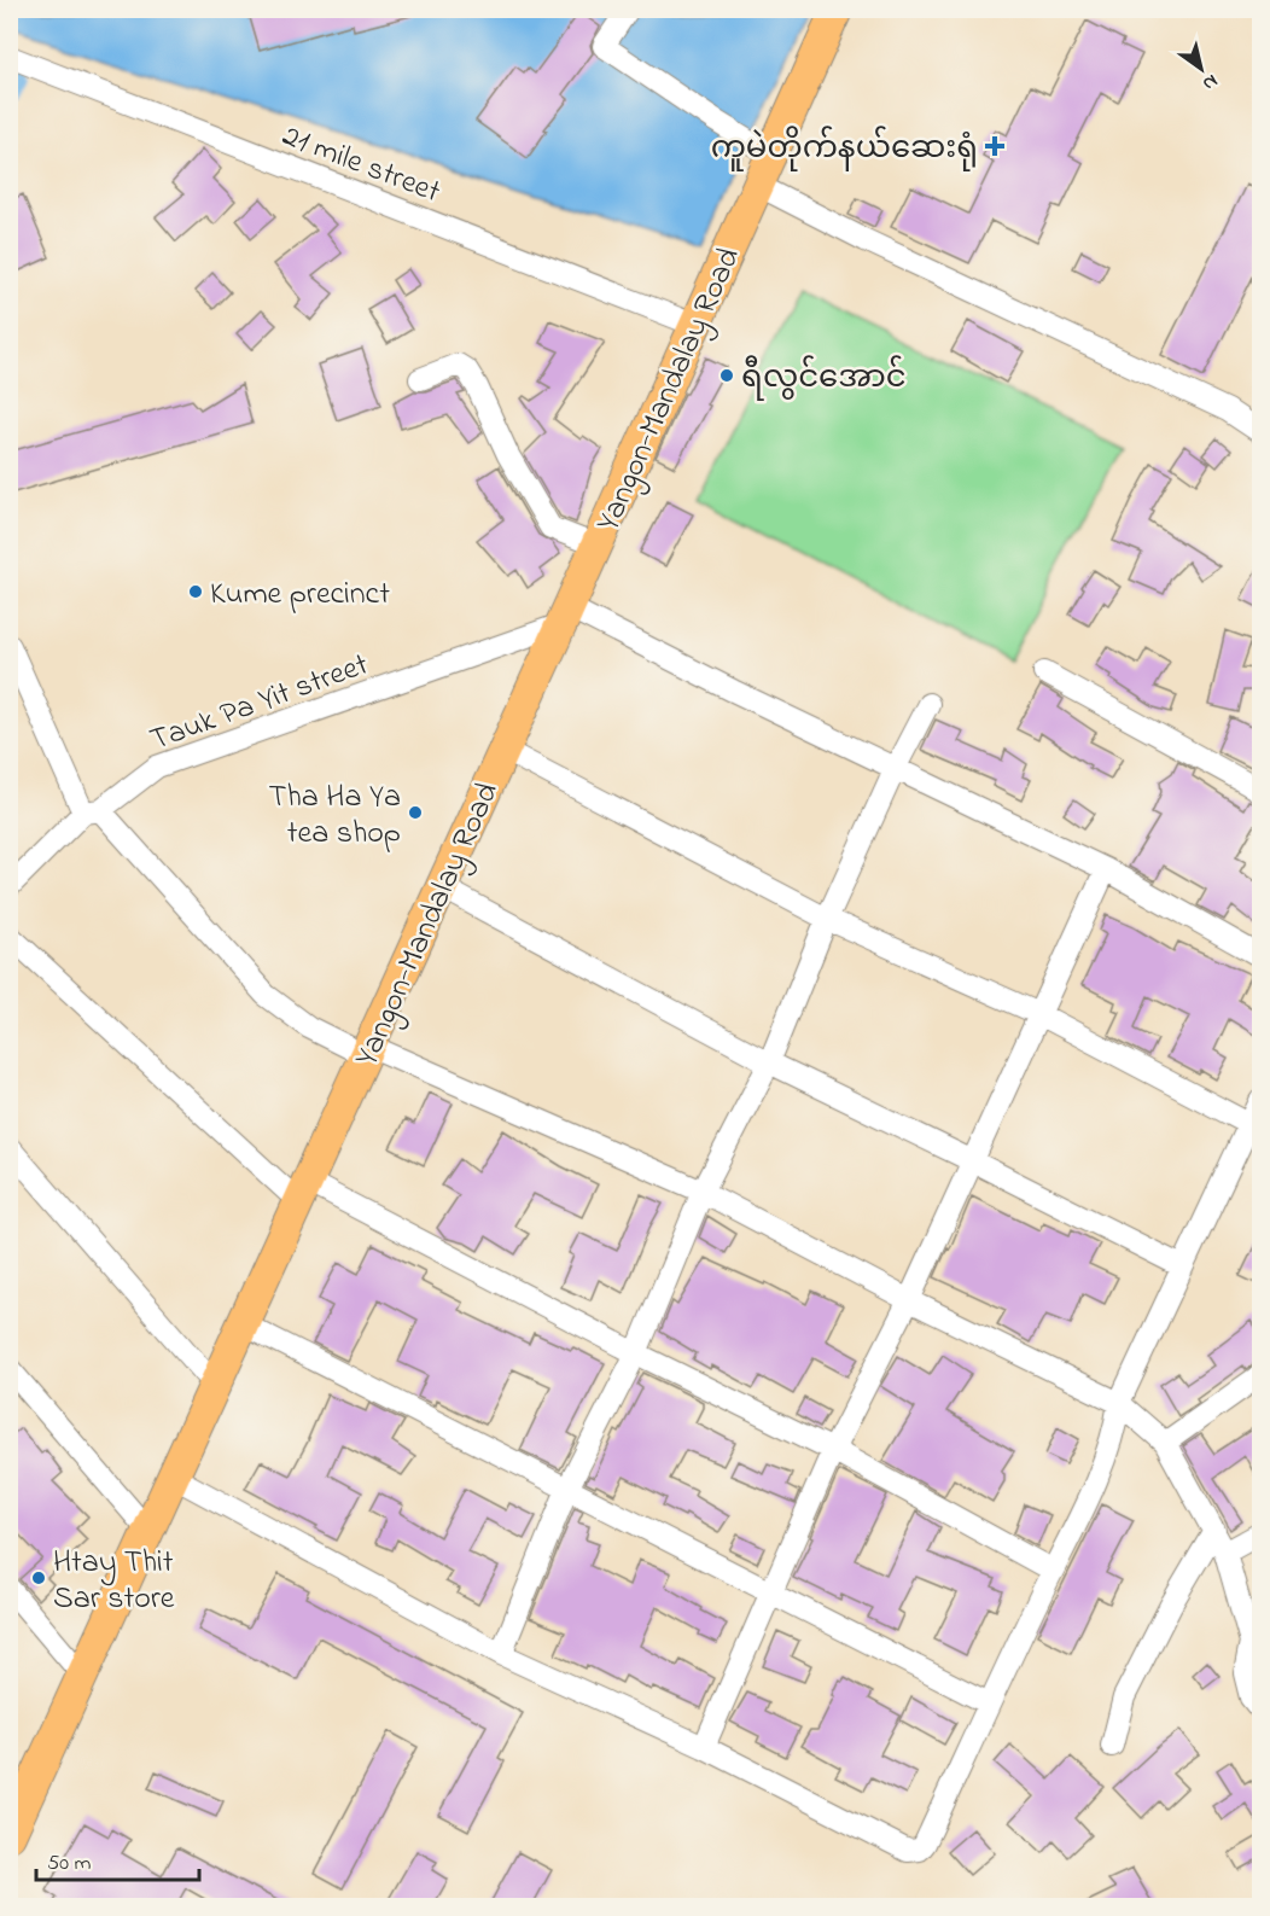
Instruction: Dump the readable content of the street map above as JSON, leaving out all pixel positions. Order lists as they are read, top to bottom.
{
  "streets": {
    "highway": ["Yangon-Mandalay Road"],
    "street": ["21 mile street", "Tauk Pa Yit street"]
  },
  "crossings": [
    ["21 mile street", "Yangon-Mandalay Road"],
    ["Yangon-Mandalay Road", "Tauk Pa Yit street"]
  ],
  "places": {
    "health": ["ကူမဲတိုက်နယ်ဆေးရုံ"],
    "other": [
      "ရီလွင်အောင်",
      "Kume precinct",
      "Tha Ha Ya tea shop",
      "Htay Thit Sar store"
    ]
  },
  "scale_bar": "50 m",
  "north": "bottom right"
}
